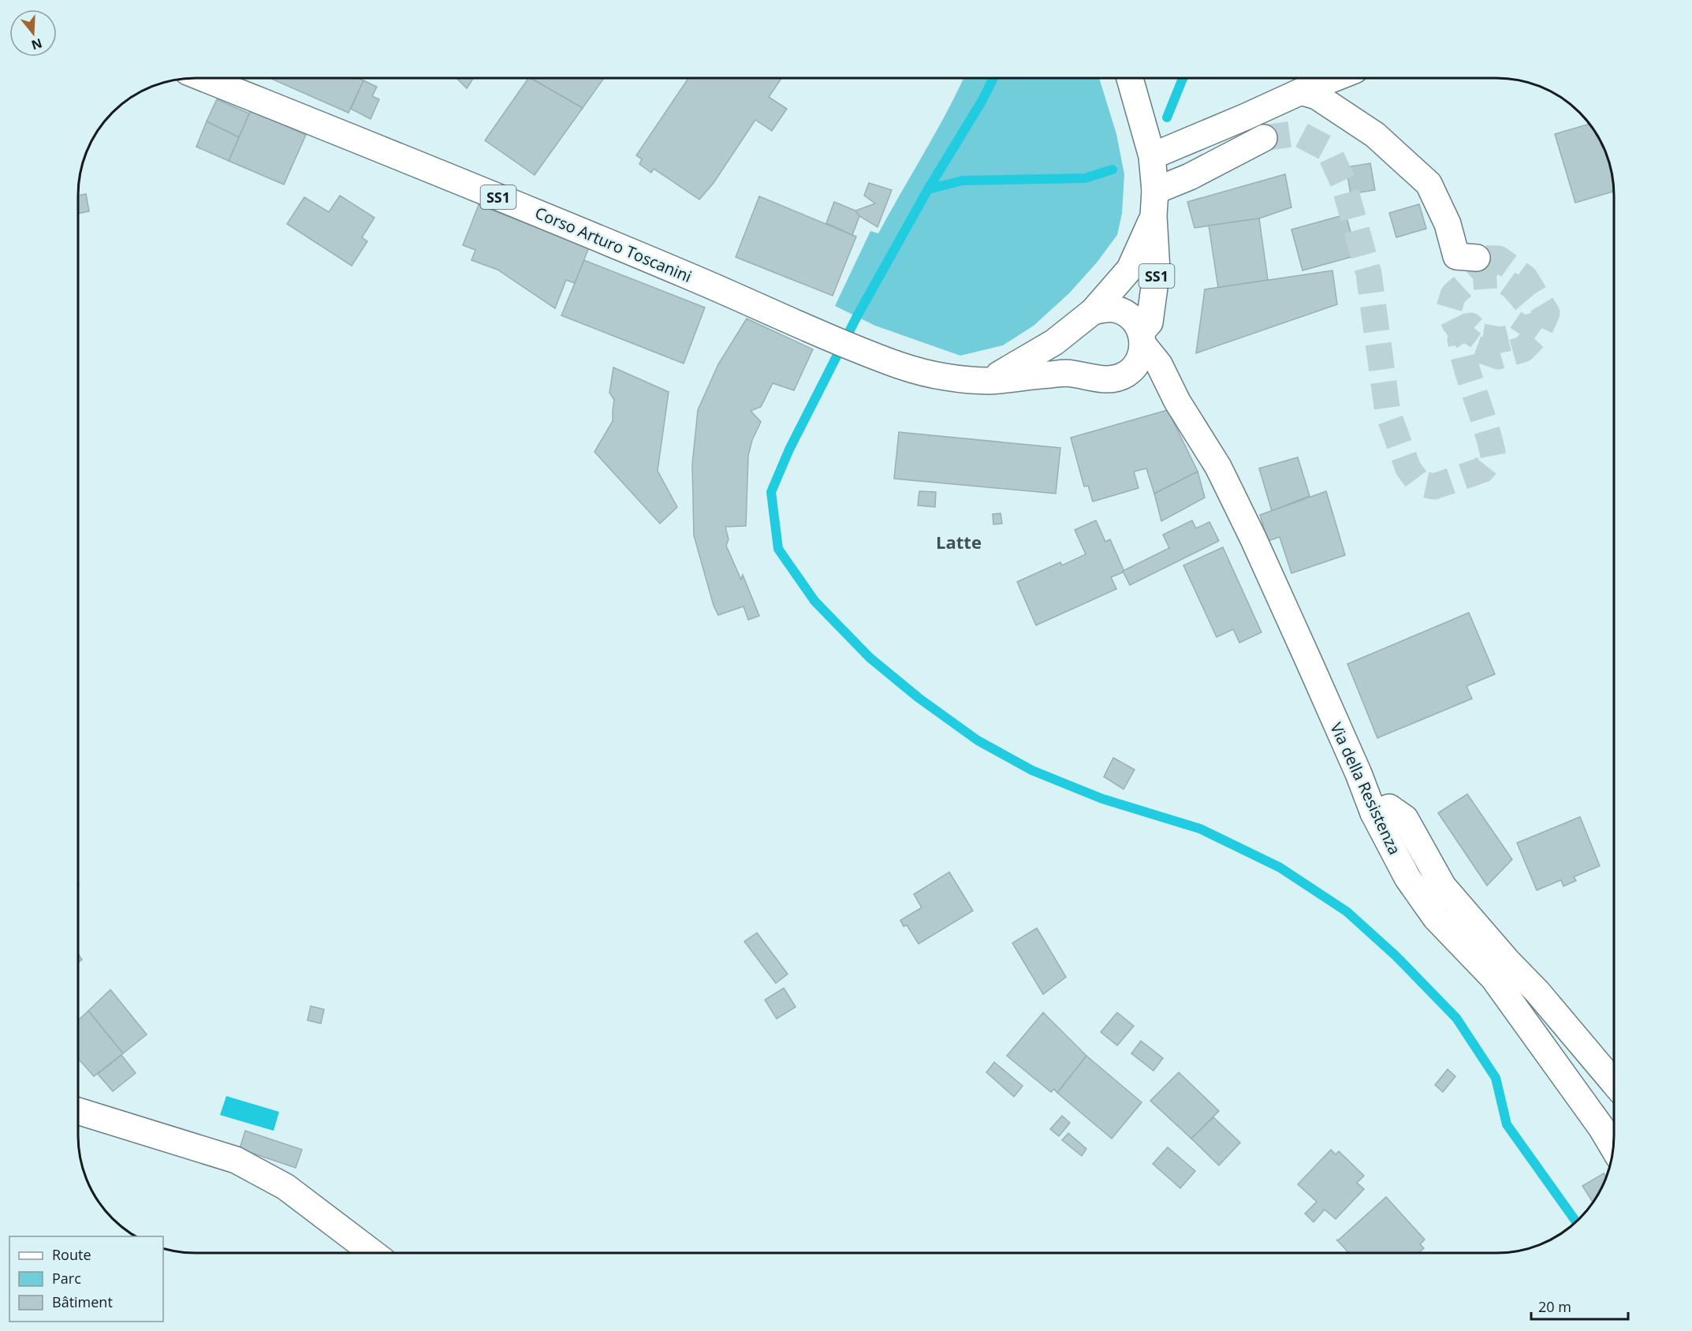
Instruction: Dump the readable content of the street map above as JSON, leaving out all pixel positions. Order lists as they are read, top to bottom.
{
  "streets": {
    "main road": ["SS1", "Corso Arturo Toscanini", "Via della Resistenza"]
  },
  "crossings": [
    ["SS1", "Corso Arturo Toscanini"],
    ["SS1", "Via della Resistenza"]
  ],
  "districts": ["Latte"],
  "legend": ["Route", "Parc", "Bâtiment"],
  "scale_bar": "20 m",
  "north": "bottom"
}
